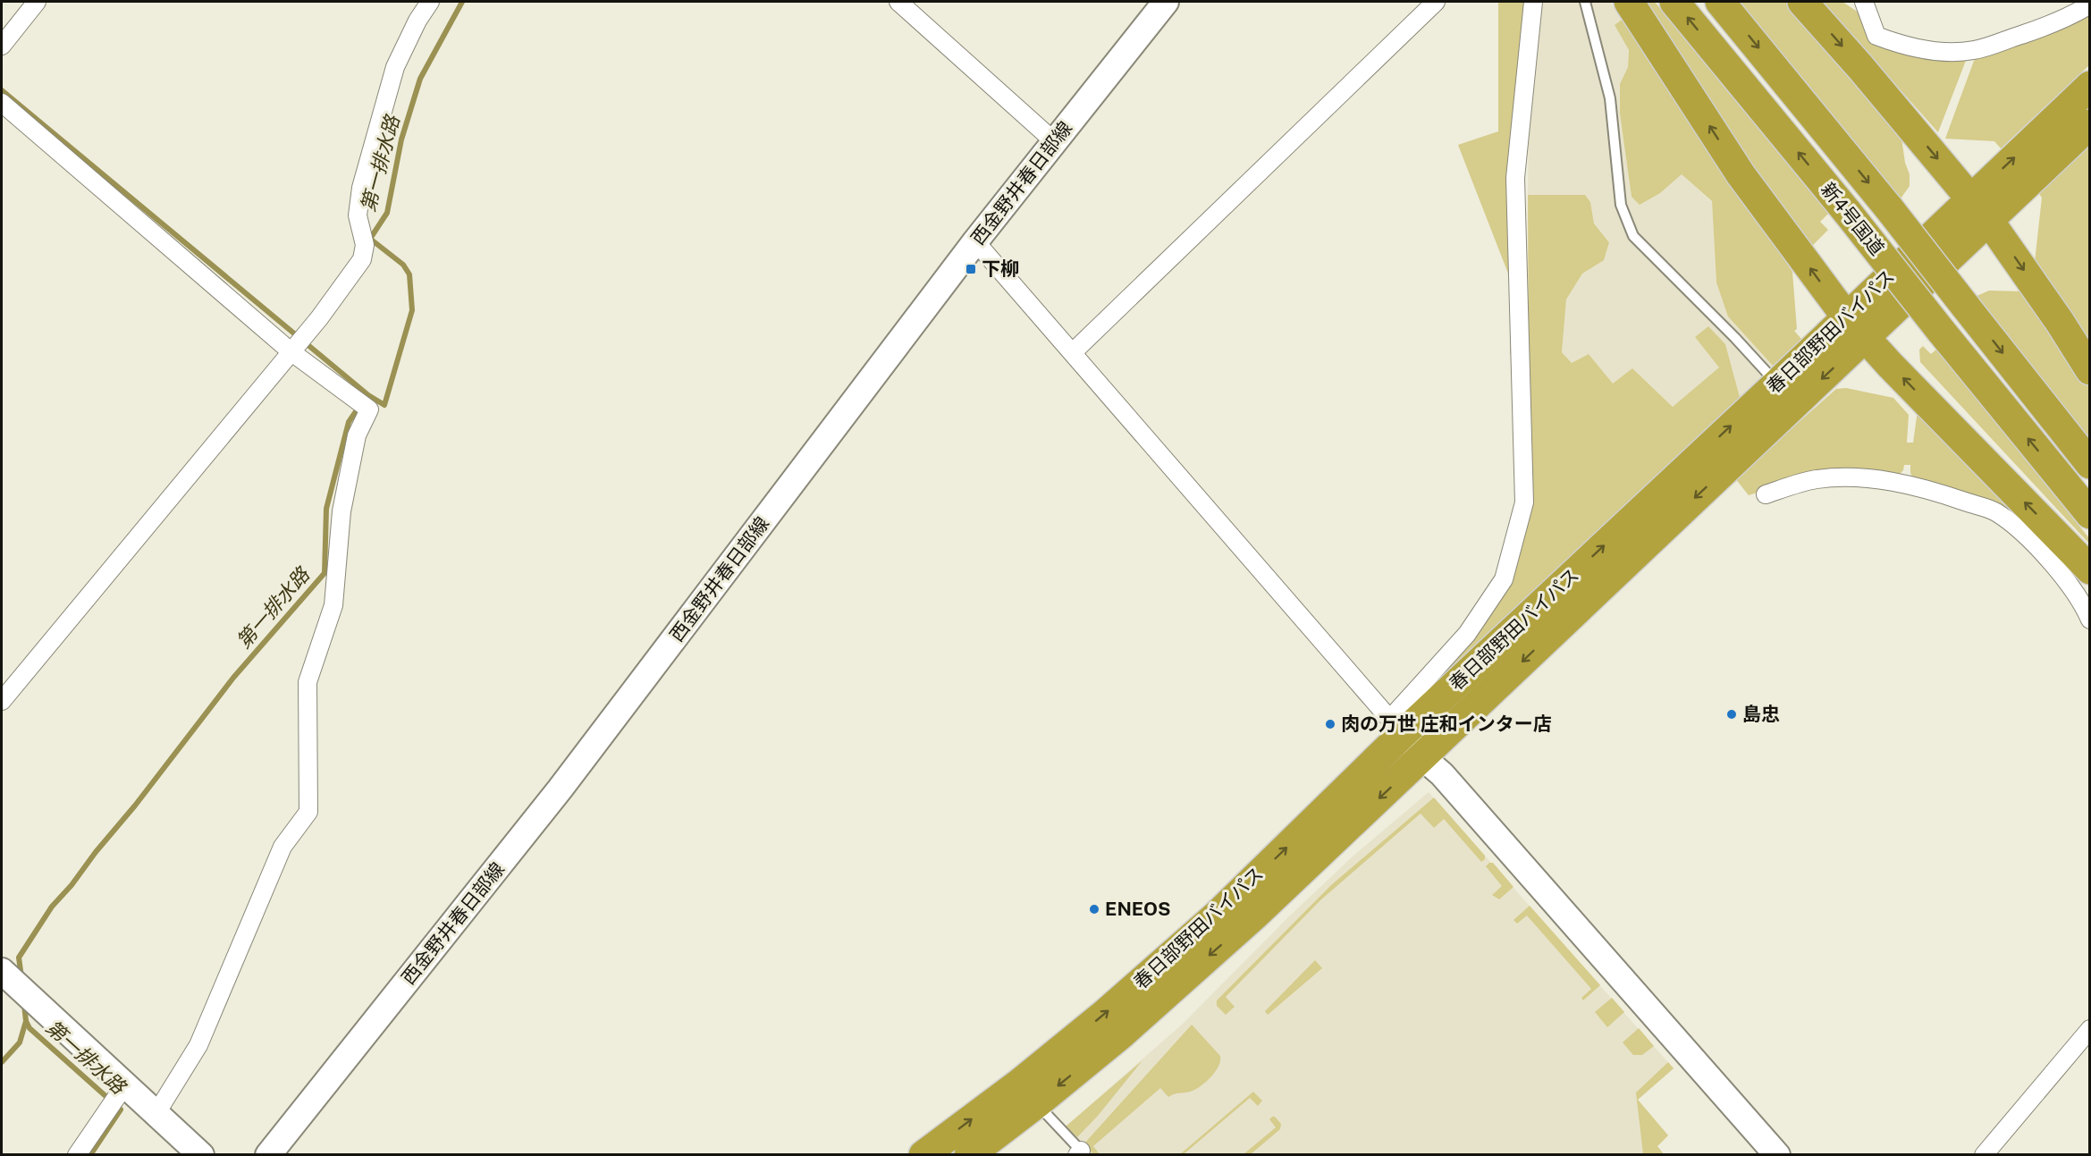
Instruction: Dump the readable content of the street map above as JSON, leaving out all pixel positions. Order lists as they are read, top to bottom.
{
  "streets": {
    "highway": ["新4号国道", "春日部野田バイパス"],
    "main road": ["西金野井春日部線"]
  },
  "water": ["第一排水路"],
  "places": {
    "transit": ["下柳"],
    "other": ["島忠", "肉の万世 庄和インター店", "ENEOS"]
  }
}
